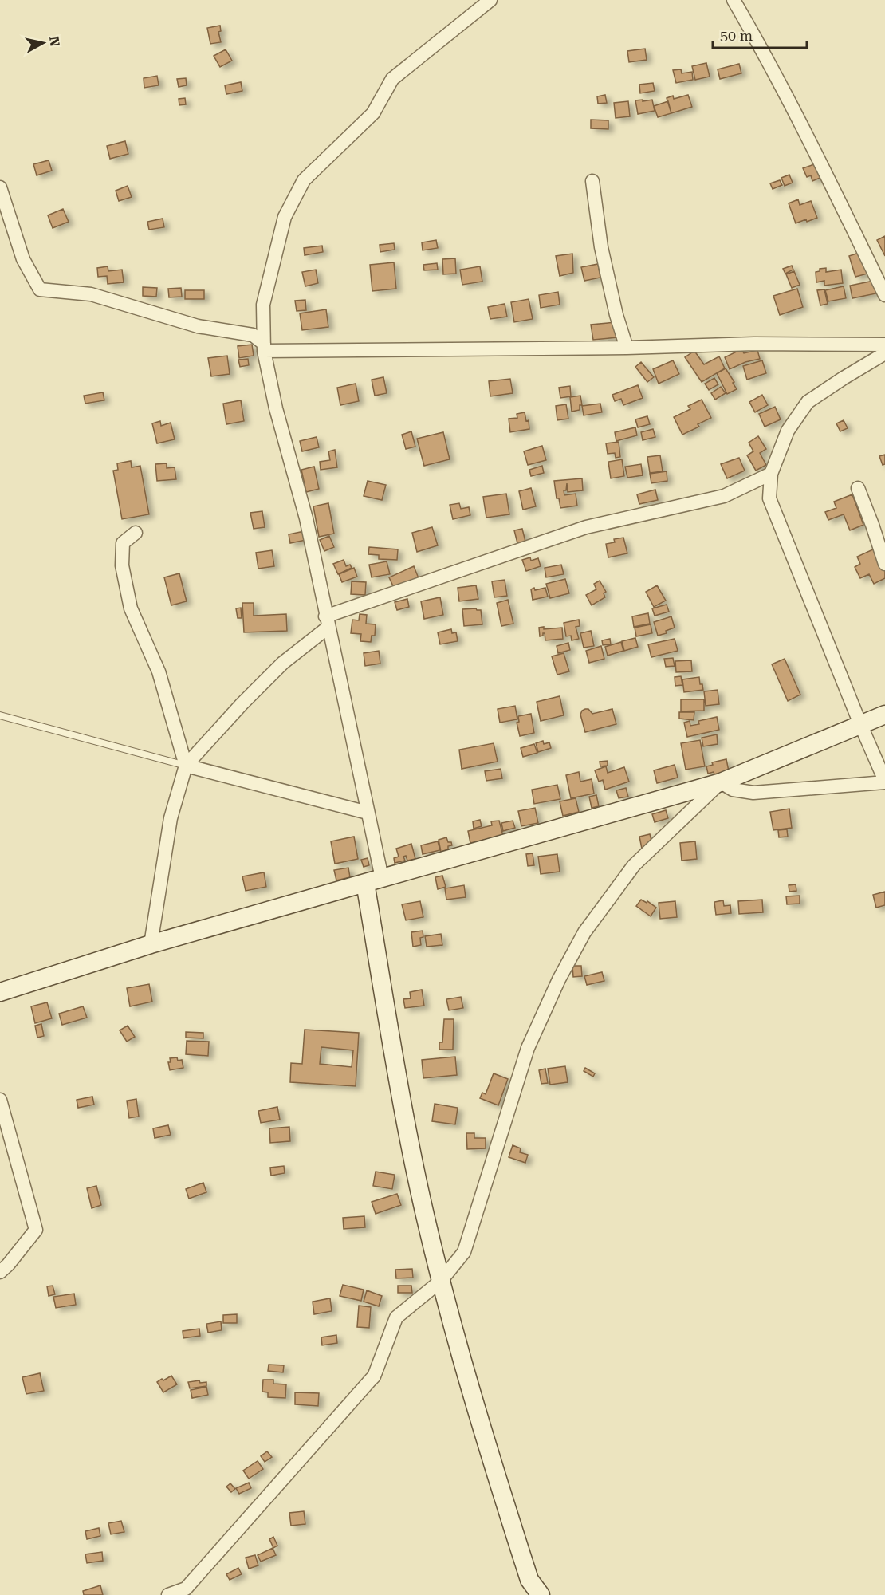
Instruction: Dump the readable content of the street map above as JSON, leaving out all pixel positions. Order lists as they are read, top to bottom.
{
  "scale_bar": "50 m",
  "north": "right"
}
